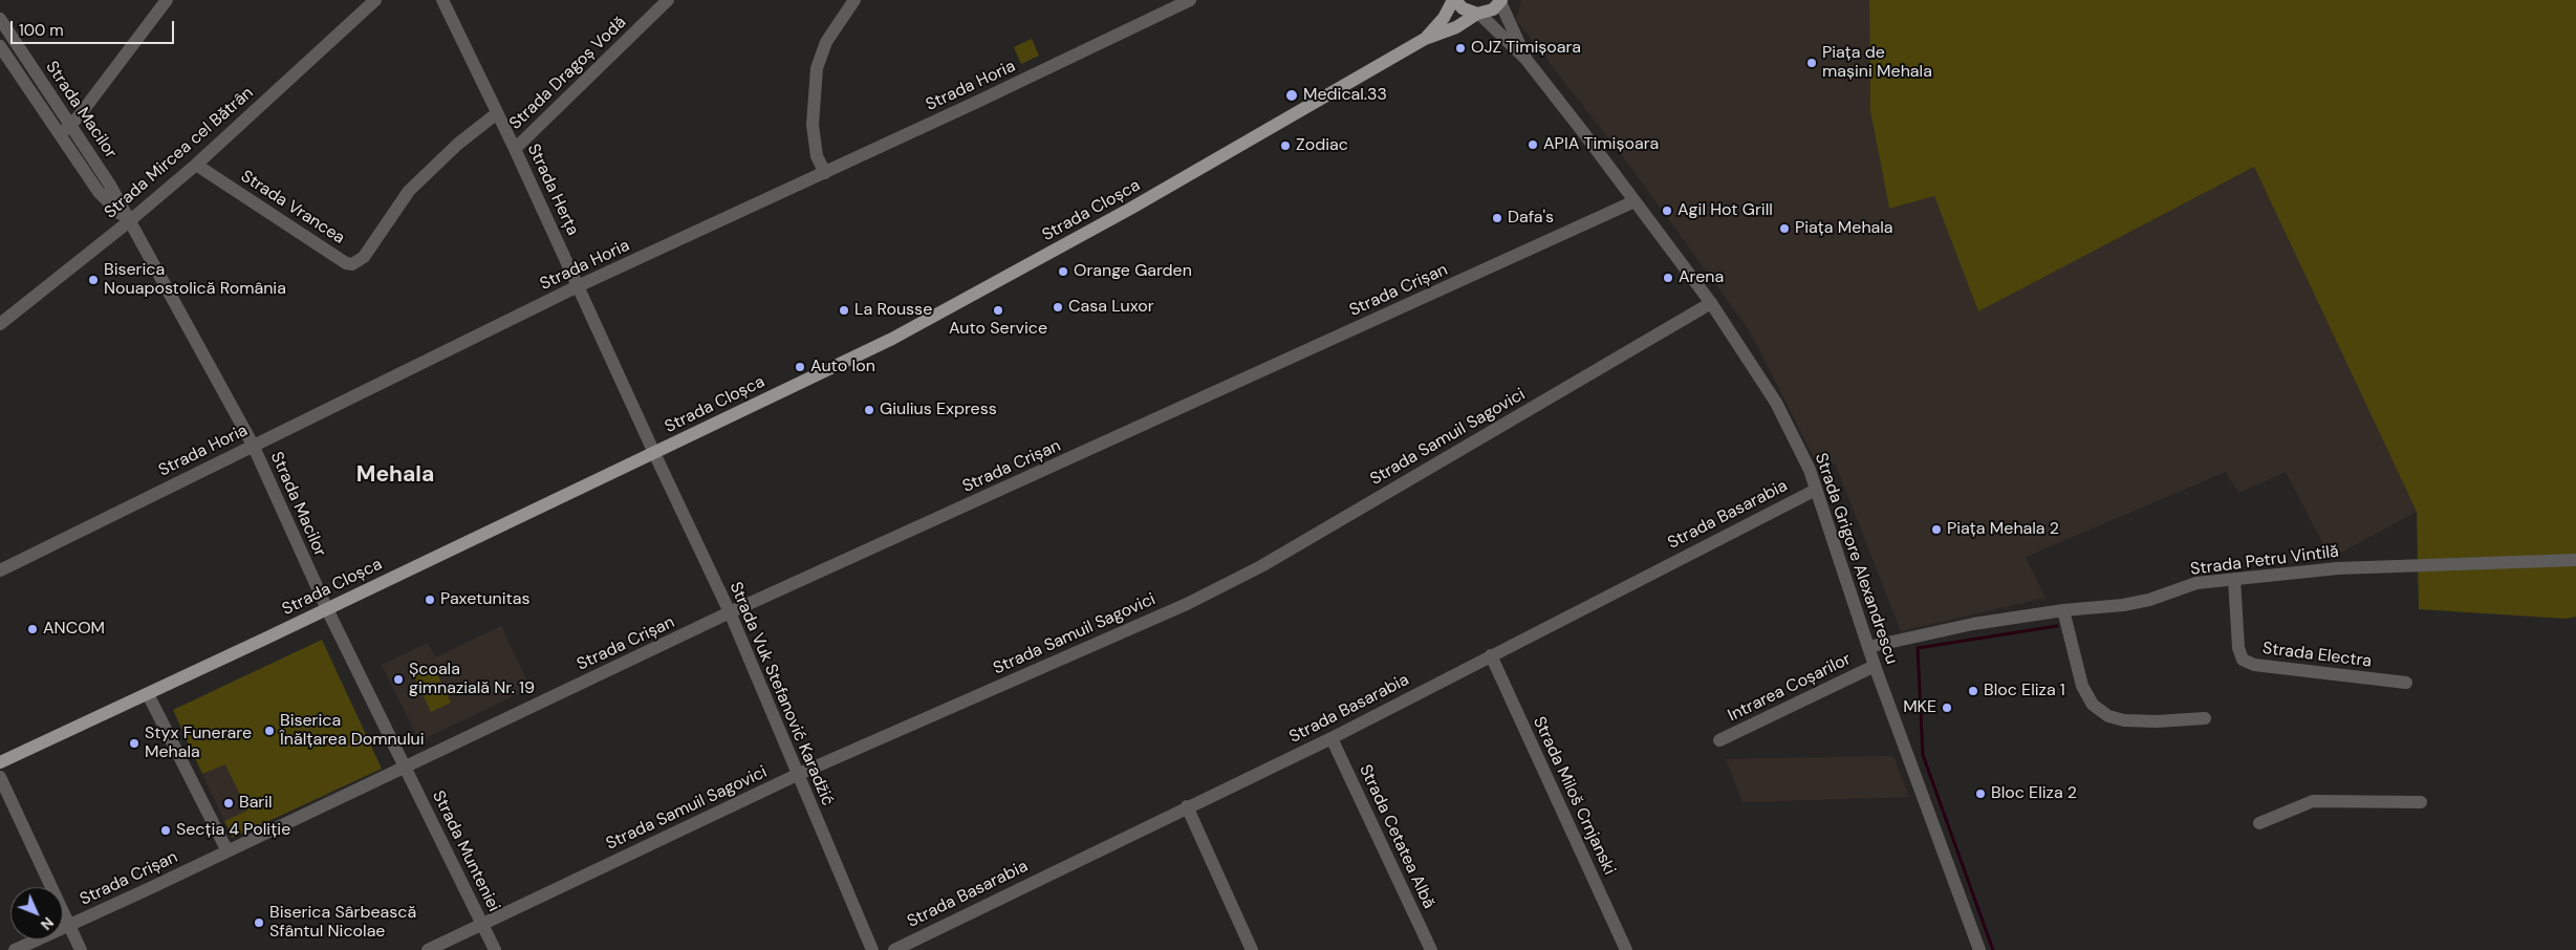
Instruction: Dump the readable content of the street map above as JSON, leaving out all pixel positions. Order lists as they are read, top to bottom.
{
  "streets": {
    "main road": ["Strada Cloșca"],
    "street": [
      "Strada Dragoș Vodă",
      "Strada Horia",
      "Strada Macilor",
      "Strada Mircea cel Bătrân",
      "Strada Herța",
      "Strada Vrancea",
      "Strada Crișan",
      "Strada Samuil Sagovici",
      "Strada Basarabia",
      "Strada Grigore Alexandrescu",
      "Strada Petru Vintilă",
      "Strada Electra",
      "Intrarea Coșarilor",
      "Strada Vuk Stefanović Karadžić",
      "Strada Miloš Crnjanski",
      "Strada Cetatea Albă",
      "Strada Munteniei"
    ]
  },
  "crossings": [
    ["Strada Dragoș Vodă", "Strada Herța"],
    ["Strada Horia", "Strada Macilor"],
    ["Strada Horia", "Strada Herța"],
    ["Strada Macilor", "Strada Mircea cel Bătrân"],
    ["Strada Macilor", "Strada Cloșca"],
    ["Strada Macilor", "Strada Crișan"],
    ["Strada Macilor", "Strada Munteniei"],
    ["Strada Mircea cel Bătrân", "Strada Vrancea"],
    ["Strada Herța", "Strada Vrancea"],
    ["Strada Herța", "Strada Cloșca"],
    ["Strada Herța", "Strada Vuk Stefanović Karadžić"],
    ["Strada Cloșca", "Strada Grigore Alexandrescu"],
    ["Strada Cloșca", "Strada Vuk Stefanović Karadžić"],
    ["Strada Crișan", "Strada Grigore Alexandrescu"],
    ["Strada Crișan", "Strada Vuk Stefanović Karadžić"],
    ["Strada Crișan", "Strada Munteniei"],
    ["Strada Samuil Sagovici", "Strada Grigore Alexandrescu"],
    ["Strada Samuil Sagovici", "Strada Vuk Stefanović Karadžić"],
    ["Strada Samuil Sagovici", "Strada Munteniei"],
    ["Strada Basarabia", "Strada Grigore Alexandrescu"],
    ["Strada Basarabia", "Strada Miloš Crnjanski"],
    ["Strada Basarabia", "Strada Cetatea Albă"],
    ["Strada Grigore Alexandrescu", "Strada Petru Vintilă"],
    ["Strada Grigore Alexandrescu", "Intrarea Coșarilor"],
    ["Strada Petru Vintilă", "Strada Electra"]
  ],
  "districts": ["Mehala"],
  "places": [
    "OJZ Timișoara",
    "Piața de mașini Mehala",
    "Medical.33",
    "APIA Timișoara",
    "Zodiac",
    "Agil Hot Grill",
    "Dafa's",
    "Piața Mehala",
    "Orange Garden",
    "Arena",
    "Biserica Nouapostolică România",
    "Casa Luxor",
    "La Rousse",
    "Auto Service",
    "Auto Ion",
    "Giulius Express",
    "Piața Mehala 2",
    "Paxetunitas",
    "ANCOM",
    "Școala gimnazială Nr. 19",
    "Bloc Eliza 1",
    "MKE",
    "Biserica Înălțarea Domnului",
    "Styx Funerare Mehala",
    "Bloc Eliza 2",
    "Baril",
    "Secția 4 Poliție",
    "Biserica Sârbească Sfântul Nicolae"
  ],
  "scale_bar": "100 m",
  "north": "bottom right"
}
